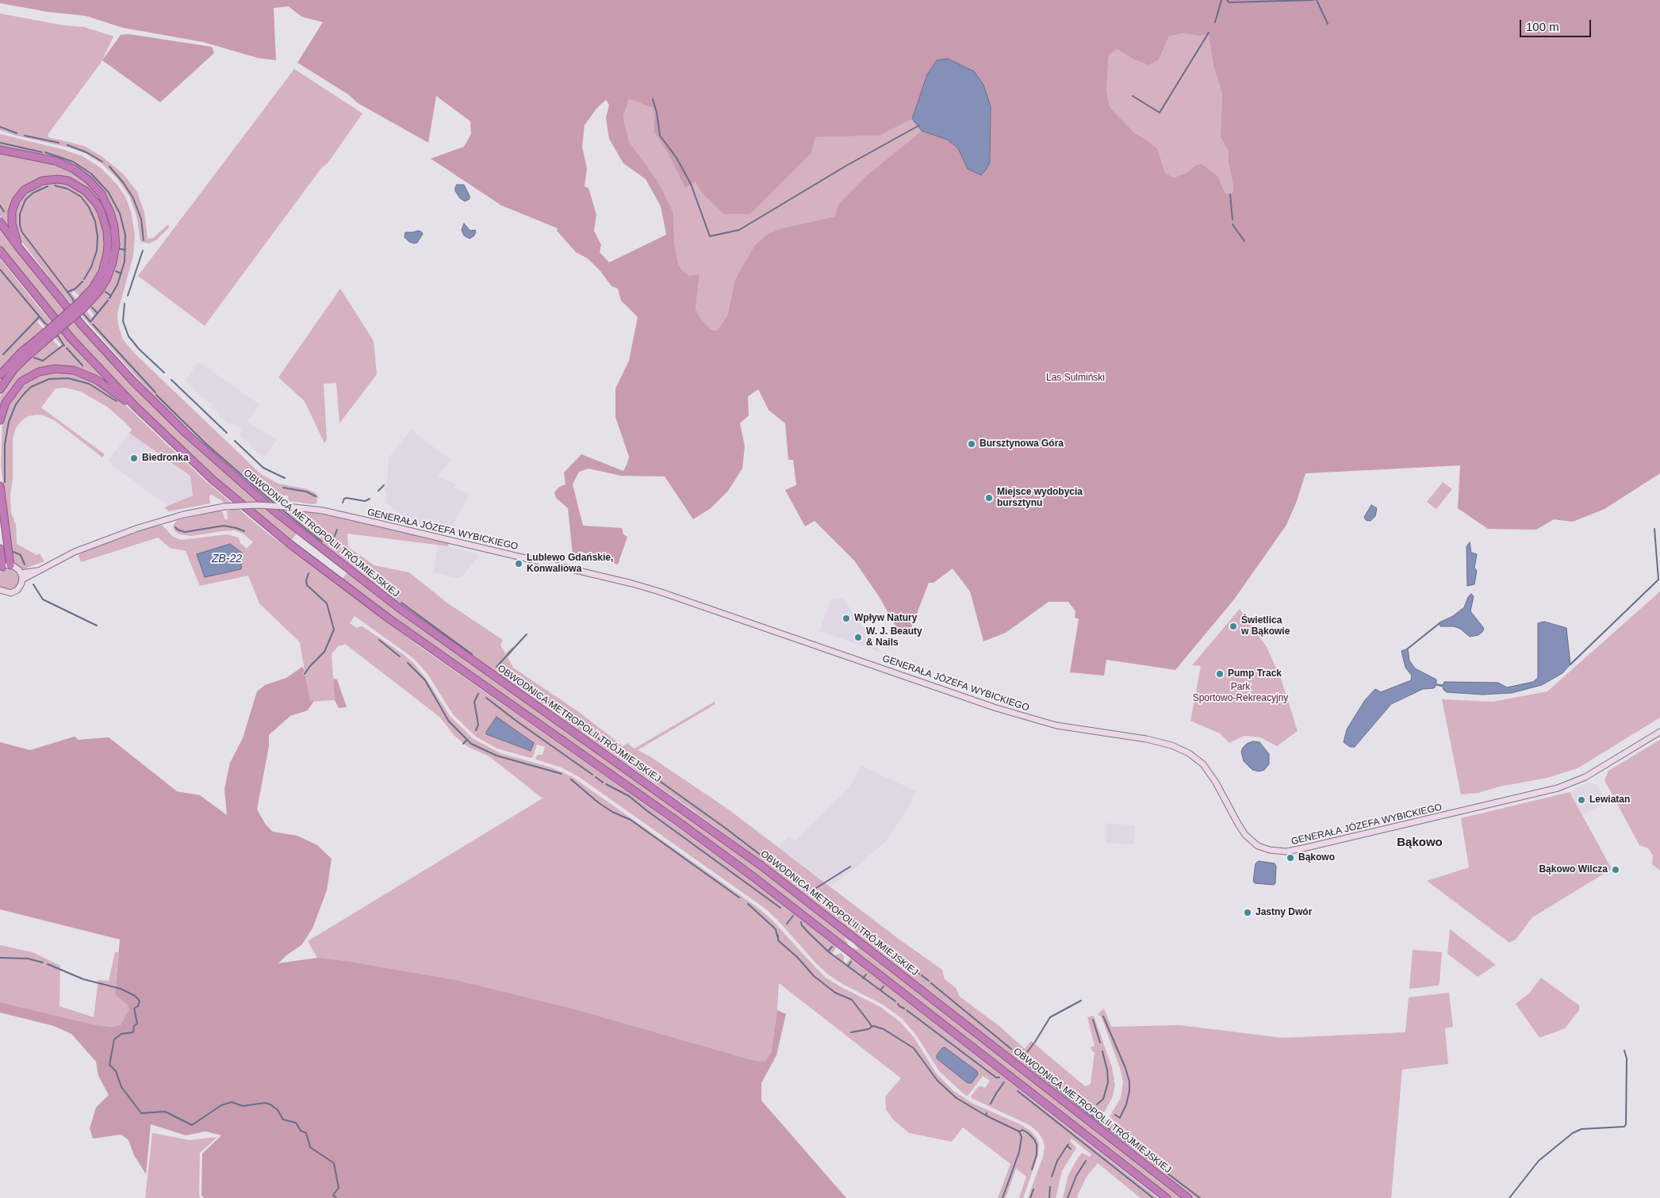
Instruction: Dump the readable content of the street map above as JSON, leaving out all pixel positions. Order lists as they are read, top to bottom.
{
  "streets": {
    "highway": ["OBWODNICA METROPOLII TRÓJMIEJSKIEJ"],
    "main road": ["GENERAŁA JÓZEFA WYBICKIEGO"]
  },
  "districts": ["Bąkowo"],
  "water": ["ZB-22"],
  "parks": ["Las Sulmiński", "Park Sportowo-Rekreacyjny"],
  "places": [
    "Bursztynowa Góra",
    "Biedronka",
    "Miejsce wydobycia bursztynu",
    "Lublewo Gdańskie, Konwaliowa",
    "Wpływ Natury",
    "Świetlica w Bąkowie",
    "W. J. Beauty & Nails",
    "Pump Track",
    "Lewiatan",
    "Bąkowo",
    "Bąkowo Wilcza",
    "Jastny Dwór"
  ],
  "scale_bar": "100 m"
}
